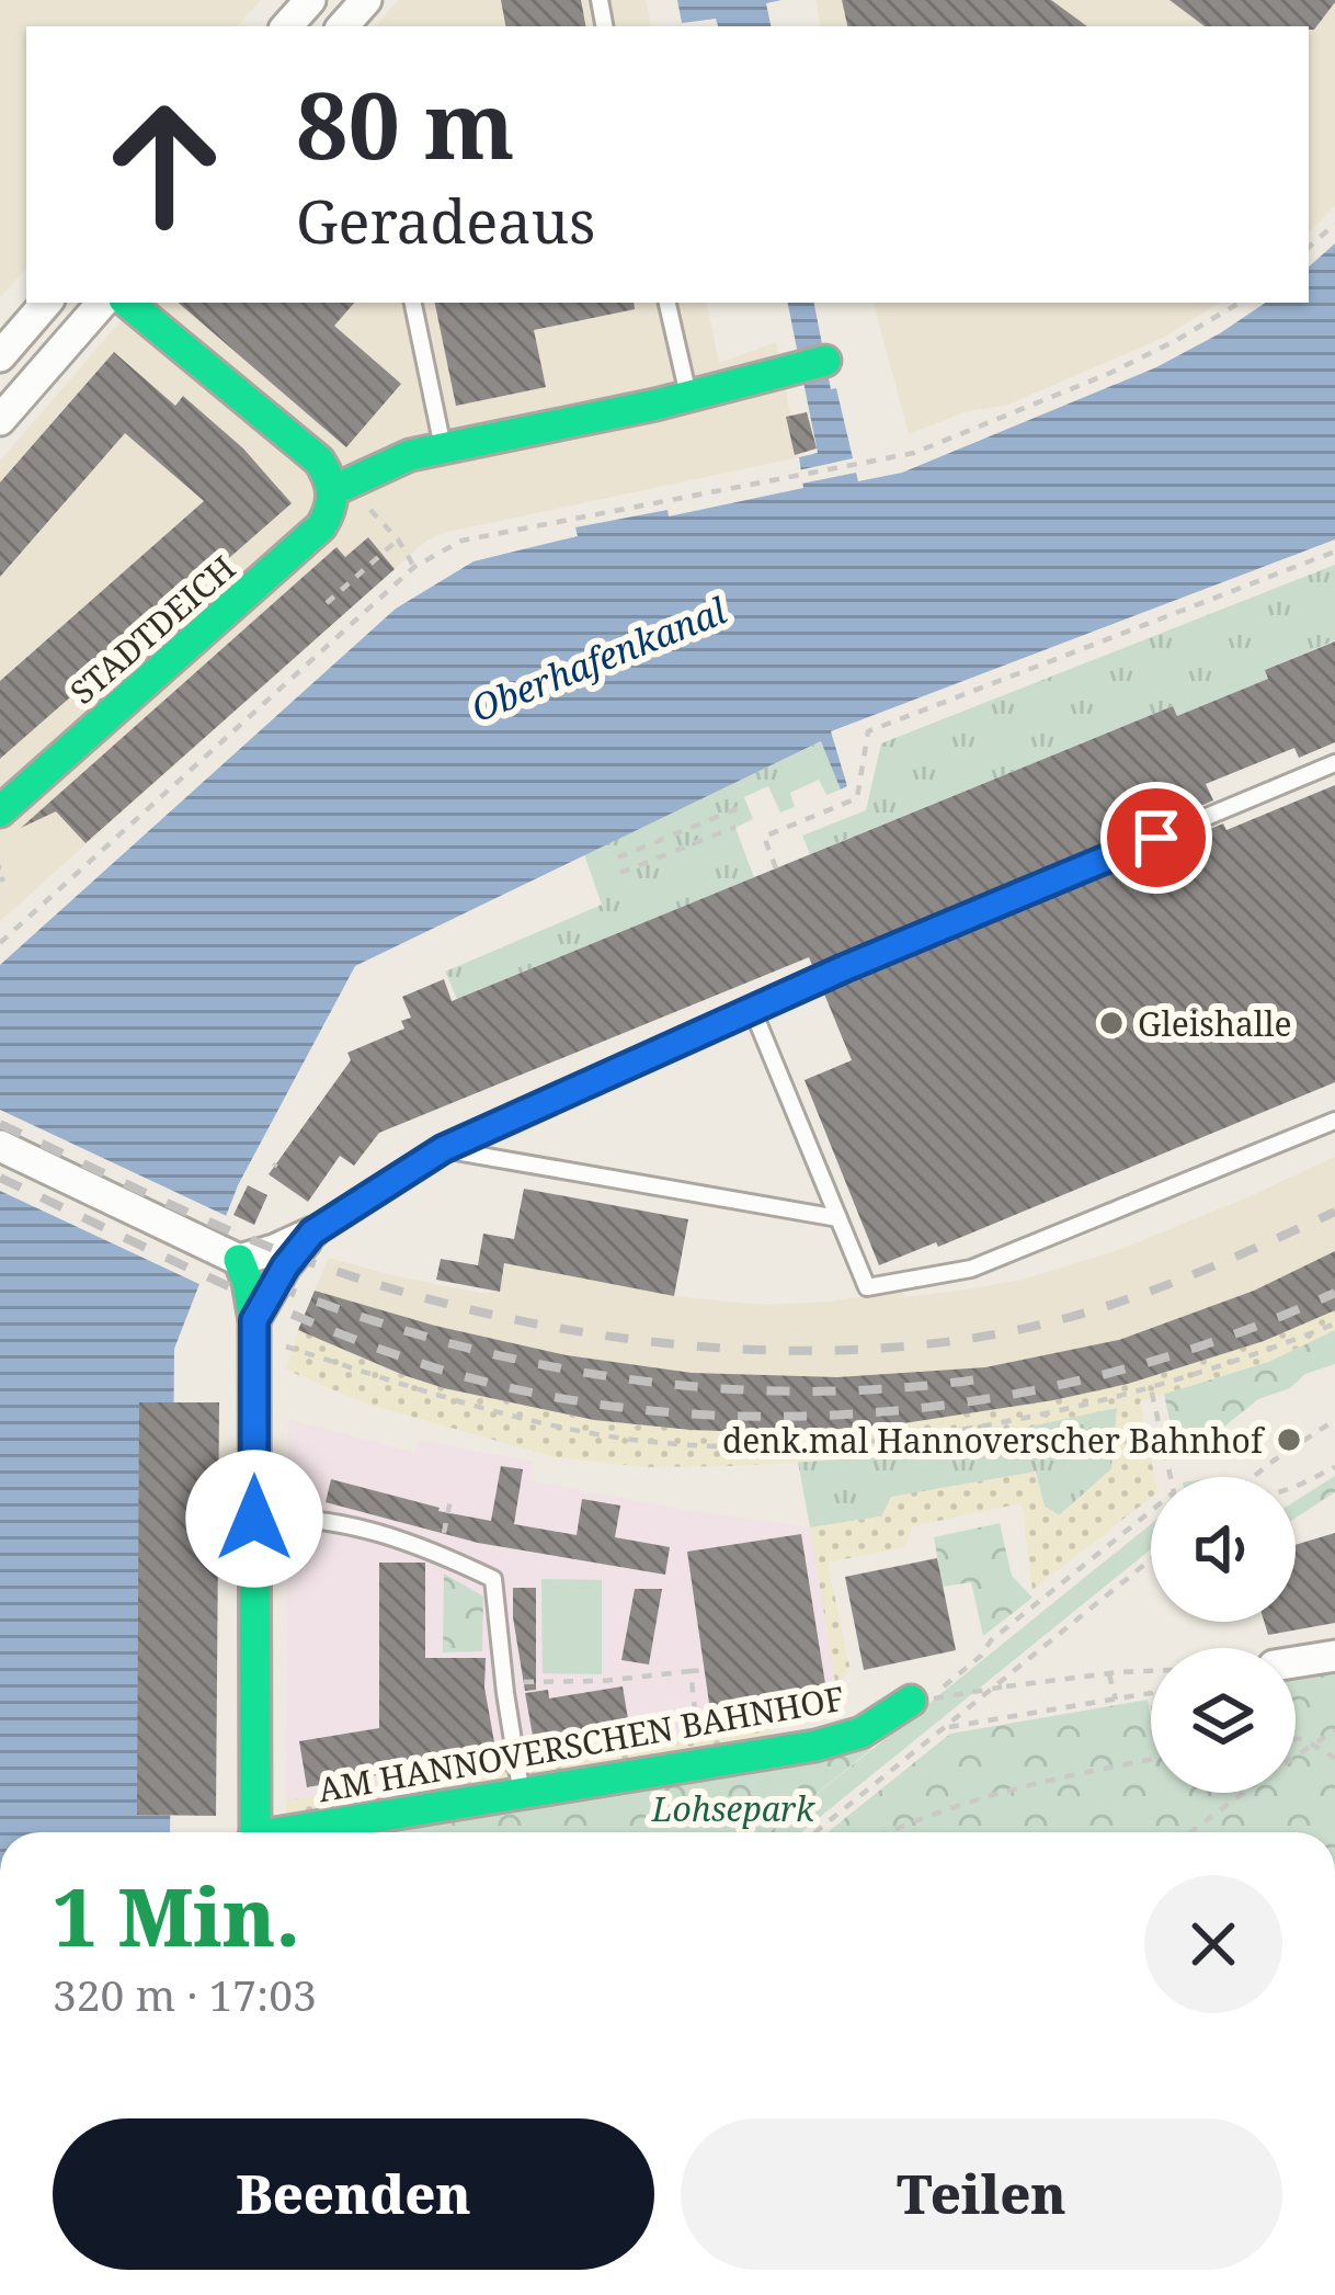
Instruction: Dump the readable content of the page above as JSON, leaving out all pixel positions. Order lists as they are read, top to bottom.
{
  "streets": {
    "street": ["STADTDEICH", "AM HANNOVERSCHEN BAHNHOF"]
  },
  "water": ["Oberhafenkanal"],
  "parks": ["Lohsepark"],
  "places": ["Gleishalle", "denk.mal Hannoverscher Bahnhof"],
  "page": {
    "turn": ["80 m", "Geradeaus"],
    "heading": ["1 Min.", "320 m · 17:03"],
    "buttons": ["Beenden", "Teilen"]
  }
}
